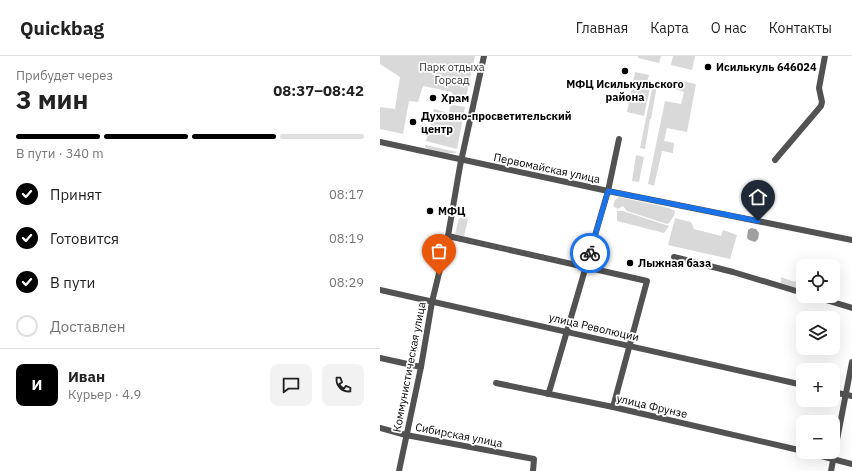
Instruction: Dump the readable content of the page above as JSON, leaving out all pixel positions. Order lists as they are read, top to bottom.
{
  "streets": {
    "street": [
      "Первомайская улица",
      "улица Революции",
      "Коммунистическая улица",
      "улица Фрунзе",
      "Сибирская улица"
    ]
  },
  "crossings": [
    ["Первомайская улица", "Коммунистическая улица"],
    ["улица Революции", "Коммунистическая улица"],
    ["Коммунистическая улица", "Сибирская улица"]
  ],
  "parks": ["Парк отдыха Горсад"],
  "places": [
    "Исилькуль 646024",
    "МФЦ Исилькульского района",
    "Храм",
    "Духовно-просветительский центр",
    "МФЦ",
    "Лыжная база"
  ],
  "page": {
    "header": "Quickbag",
    "nav": [
      "Главная",
      "Карта",
      "О нас",
      "Контакты"
    ],
    "heading": ["3 мин", "Прибудет через", "08:37–08:42"],
    "panel": ["Иван", "Курьер · 4.9"],
    "bar": "В пути · 340 m",
    "list": [
      ["Принят", "08:17"],
      ["Готовится", "08:19"],
      ["В пути", "08:29"],
      "Доставлен"
    ],
    "map_buttons": ["+", "−"],
    "round": "И"
  }
}
